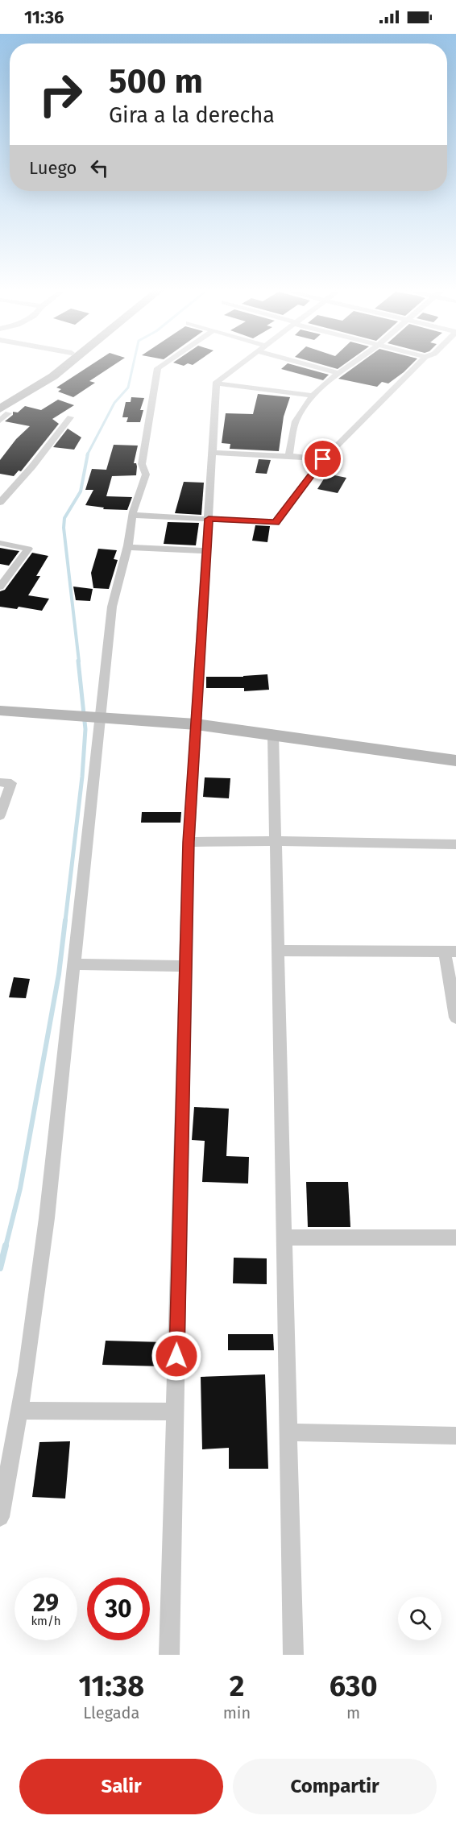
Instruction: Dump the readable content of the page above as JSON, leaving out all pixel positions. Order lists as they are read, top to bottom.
{
  "page": {
    "status": "11:36",
    "turn": ["500 m", "Gira a la derecha"],
    "then": "Luego",
    "speed": "29 km/h",
    "limit": "30",
    "eta": [
      "11:38",
      "Llegada",
      "2",
      "min",
      "630",
      "m"
    ],
    "buttons": ["Salir", "Compartir"]
  }
}
